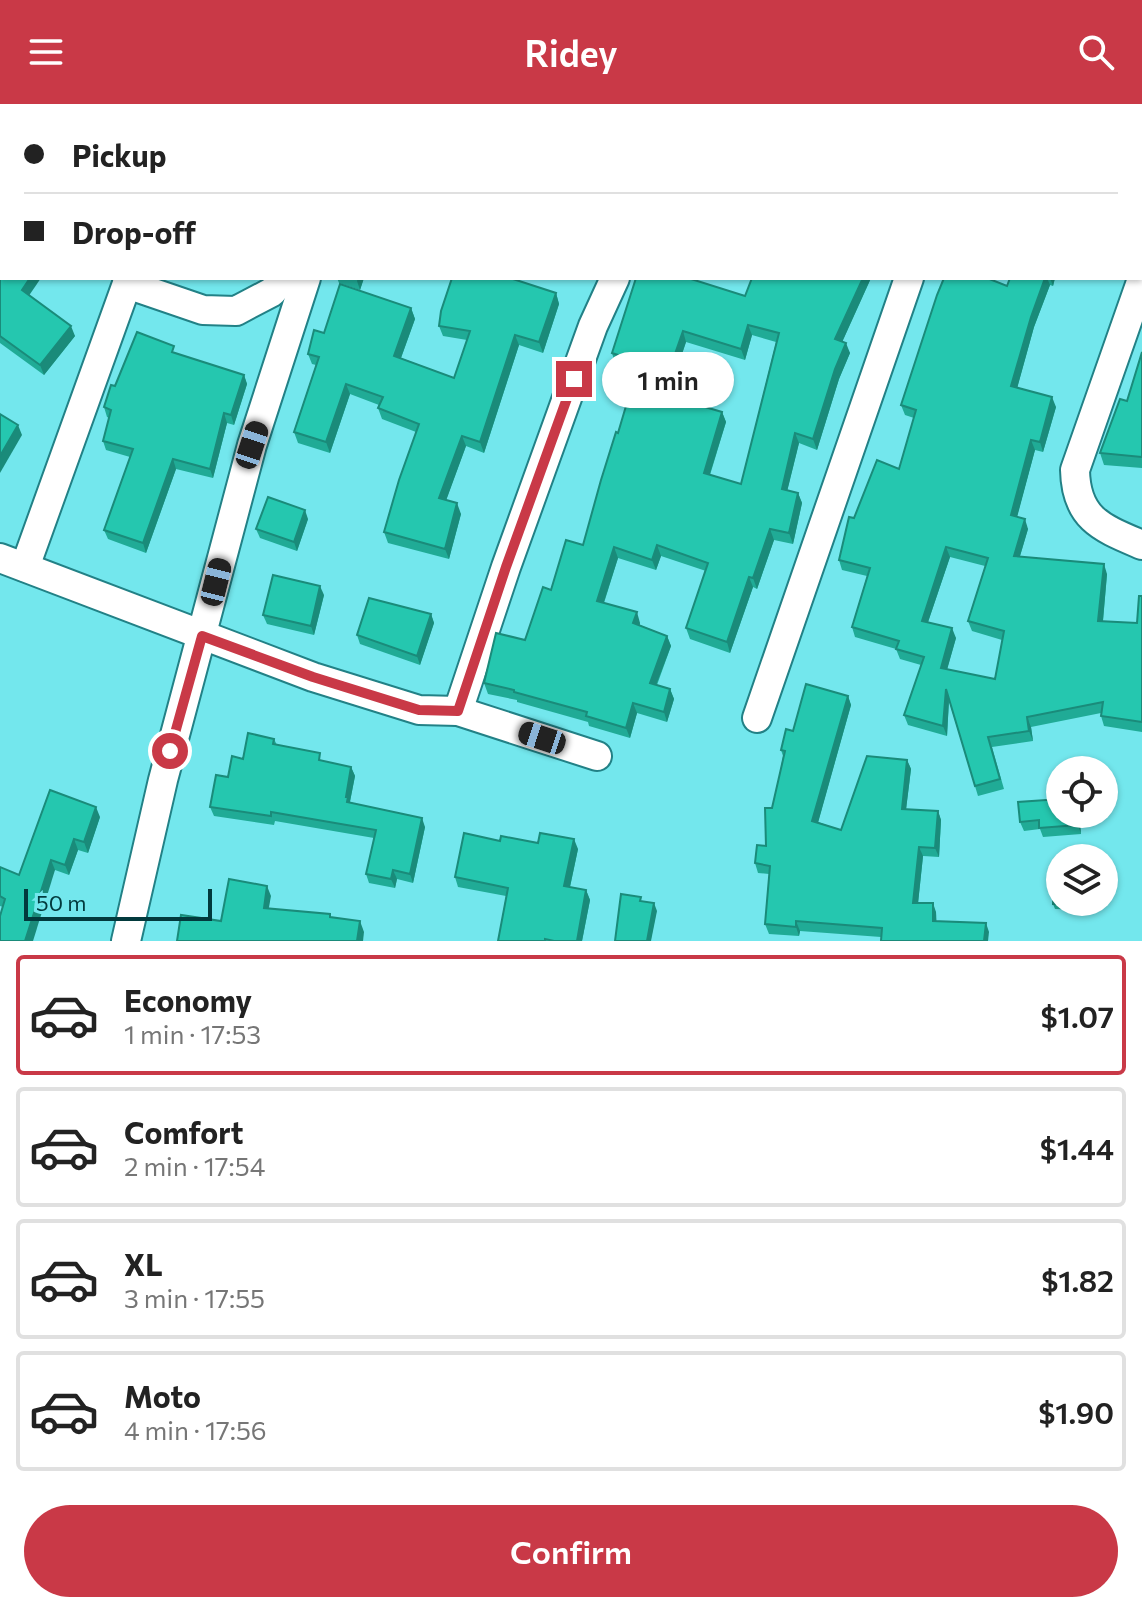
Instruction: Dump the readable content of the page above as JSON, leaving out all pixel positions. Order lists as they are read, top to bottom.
{
  "scale_bar": "50 m",
  "page": {
    "header": "Ridey",
    "banner": ["Pickup", "Drop-off"],
    "bubble": "1 min",
    "scale": "50 m",
    "list": [
      {
        "name": "Economy",
        "note": "1 min · 17:53",
        "value": "$1.07"
      },
      {
        "name": "Comfort",
        "note": "2 min · 17:54",
        "value": "$1.44"
      },
      {
        "name": "XL",
        "note": "3 min · 17:55",
        "value": "$1.82"
      },
      {
        "name": "Moto",
        "note": "4 min · 17:56",
        "value": "$1.90"
      }
    ],
    "buttons": "Confirm"
  }
}
